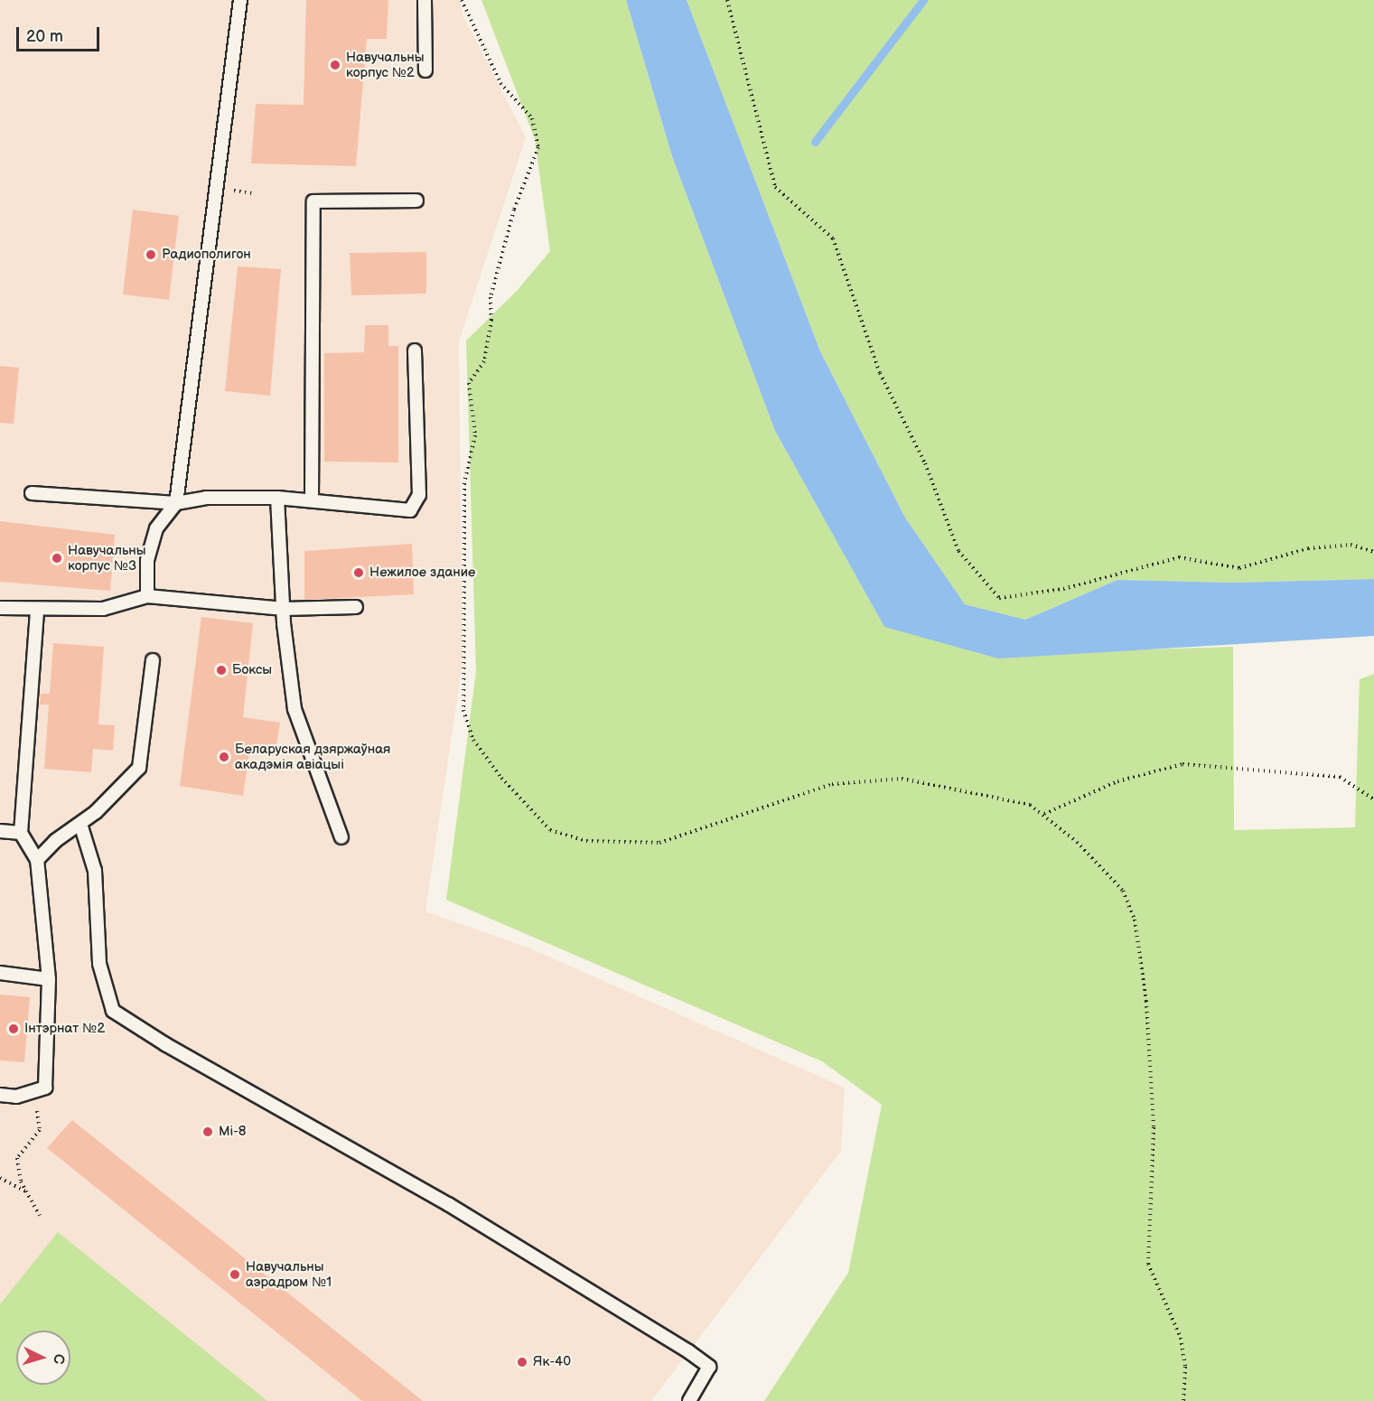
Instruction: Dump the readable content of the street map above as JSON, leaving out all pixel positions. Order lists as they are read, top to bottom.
{
  "places": [
    "Навучальны корпус №2",
    "Радиополигон",
    "Навучальны корпус №3",
    "Нежилое здание",
    "Боксы",
    "Беларуская дзяржаўная акадэмія авіацыі",
    "Інтэрнат №2",
    "Мі-8",
    "Навучальны аэрадром №1",
    "Як-40"
  ],
  "scale_bar": "20 m",
  "north": "right"
}
